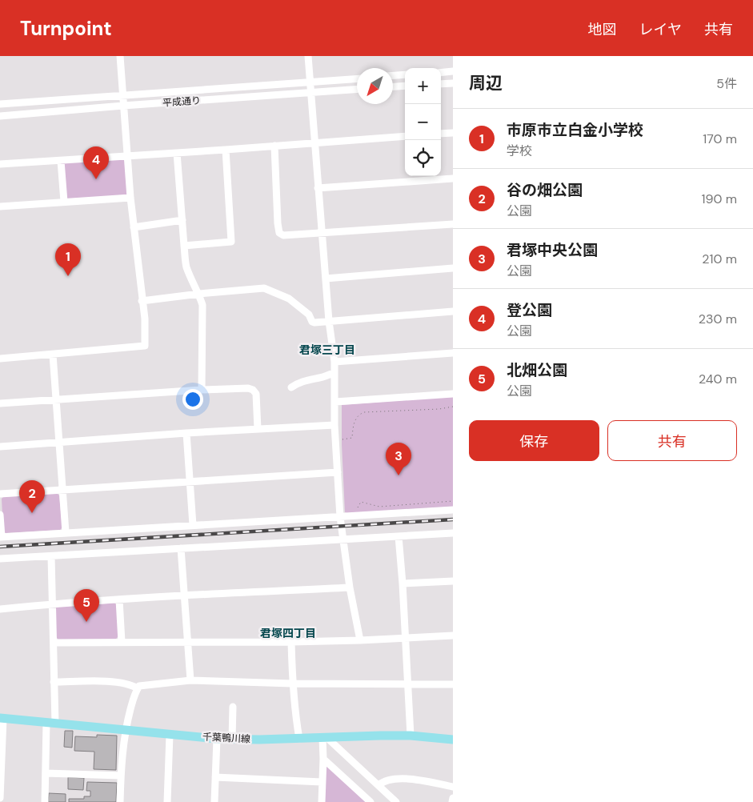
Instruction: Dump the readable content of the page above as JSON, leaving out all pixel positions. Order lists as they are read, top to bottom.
{
  "streets": {
    "main road": ["千葉鴨川線"],
    "street": ["平成通り"]
  },
  "districts": ["君塚三丁目", "君塚四丁目"],
  "north": "bottom left",
  "page": {
    "header": "Turnpoint",
    "nav": ["地図", "レイヤ", "共有"],
    "heading": ["周辺", "5件"],
    "map_buttons": ["+", "−"],
    "list": [
      {
        "mark": "1",
        "name": "市原市立白金小学校",
        "note": "学校",
        "value": "170 m"
      },
      {
        "mark": "2",
        "name": "谷の畑公園",
        "note": "公園",
        "value": "190 m"
      },
      {
        "mark": "3",
        "name": "君塚中央公園",
        "note": "公園",
        "value": "210 m"
      },
      {
        "mark": "4",
        "name": "登公園",
        "note": "公園",
        "value": "230 m"
      },
      {
        "mark": "5",
        "name": "北畑公園",
        "note": "公園",
        "value": "240 m"
      }
    ],
    "pins": [
      "4",
      "1",
      "3",
      "2",
      "5"
    ],
    "buttons": ["保存", "共有"]
  }
}
